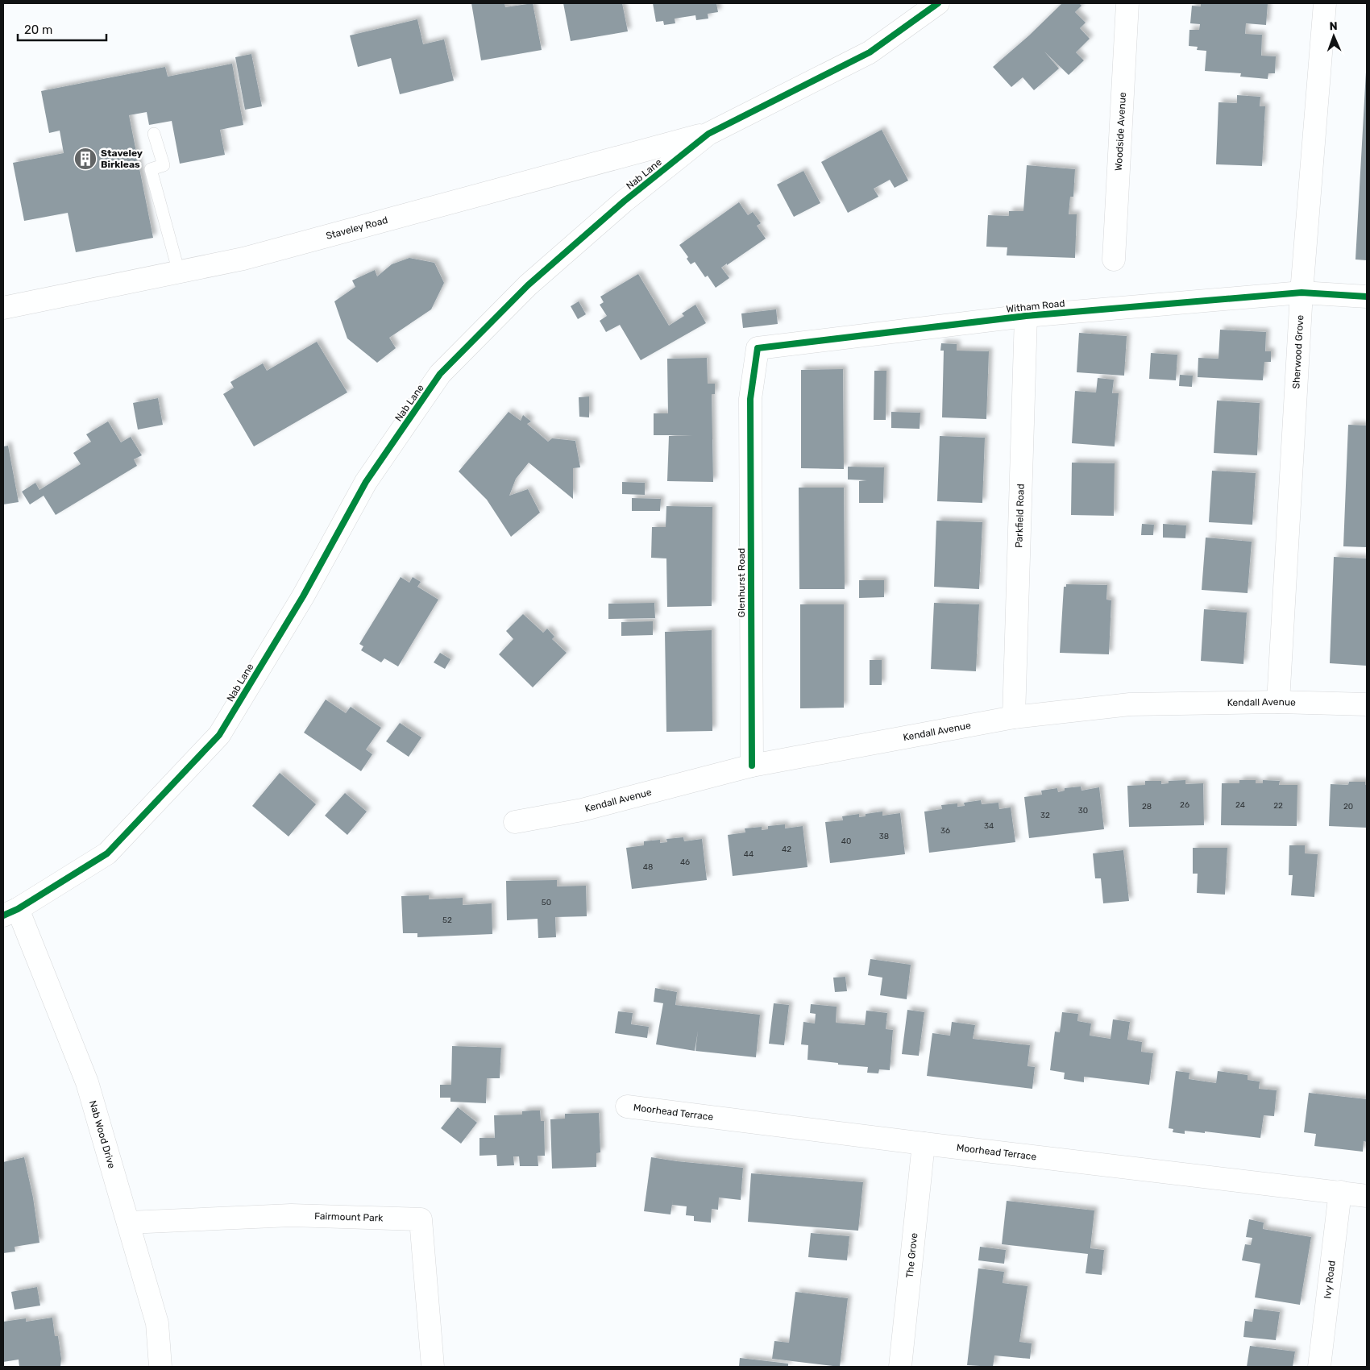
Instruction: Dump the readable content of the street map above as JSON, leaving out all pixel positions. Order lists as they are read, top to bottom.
{
  "streets": {
    "street": [
      "Woodside Avenue",
      "Nab Lane",
      "Staveley Road",
      "Witham Road",
      "Sherwood Grove",
      "Parkfield Road",
      "Glenhurst Road",
      "Kendall Avenue",
      "Moorhead Terrace",
      "Nab Wood Drive",
      "Fairmount Park",
      "The Grove",
      "Ivy Road"
    ]
  },
  "crossings": [
    ["Nab Lane", "Staveley Road"],
    ["Nab Lane", "Nab Wood Drive"],
    ["Witham Road", "Sherwood Grove"],
    ["Witham Road", "Parkfield Road"],
    ["Witham Road", "Glenhurst Road"],
    ["Sherwood Grove", "Kendall Avenue"],
    ["Parkfield Road", "Kendall Avenue"],
    ["Glenhurst Road", "Kendall Avenue"],
    ["Moorhead Terrace", "The Grove"],
    ["Moorhead Terrace", "Ivy Road"],
    ["Nab Wood Drive", "Fairmount Park"]
  ],
  "places": {
    "building": ["Staveley Birkleas"]
  },
  "house_numbers": [
    "26",
    "24",
    "22",
    "28",
    "20",
    "30",
    "32",
    "34",
    "36",
    "38",
    "40",
    "42",
    "44",
    "46",
    "48",
    "50",
    "52"
  ],
  "scale_bar": "20 m",
  "north": "top"
}
